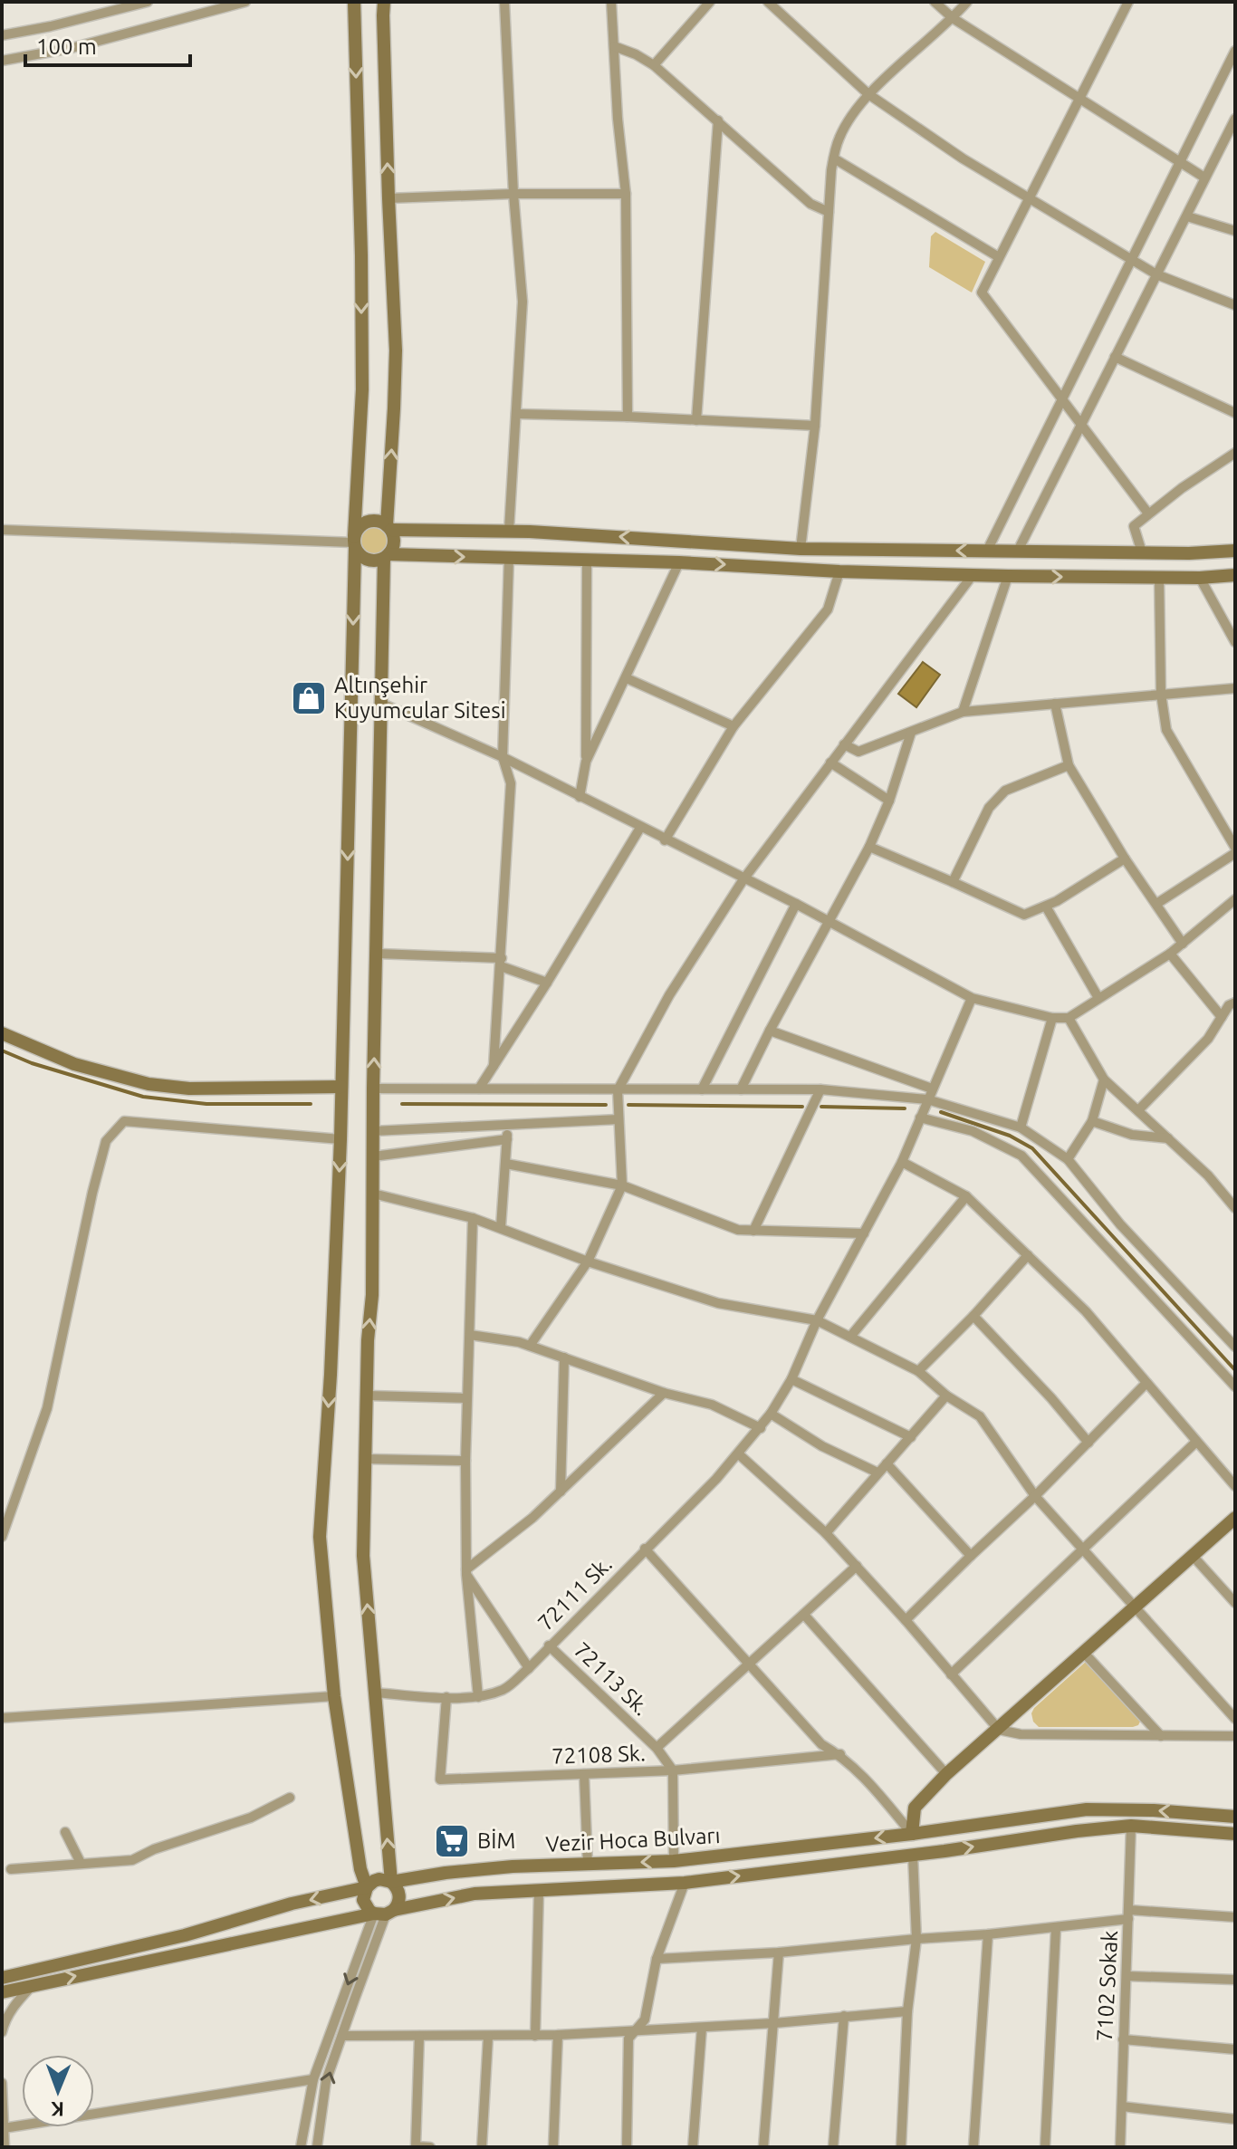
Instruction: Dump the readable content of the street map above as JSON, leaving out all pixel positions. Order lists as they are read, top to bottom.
{
  "streets": {
    "main road": ["Vezir Hoca Bulvarı"],
    "street": [
      "72111 Sk.",
      "72113 Sk.",
      "72108 Sk.",
      "7102 Sokak"
    ]
  },
  "crossings": [
    ["72111 Sk.", "72113 Sk."],
    ["72111 Sk.", "72108 Sk."],
    ["72113 Sk.", "72108 Sk."],
    ["Vezir Hoca Bulvarı", "7102 Sokak"]
  ],
  "places": {
    "shop": ["Altınşehir Kuyumcular Sitesi"],
    "supermarket": ["BİM"]
  },
  "scale_bar": "100 m",
  "north": "bottom"
}
